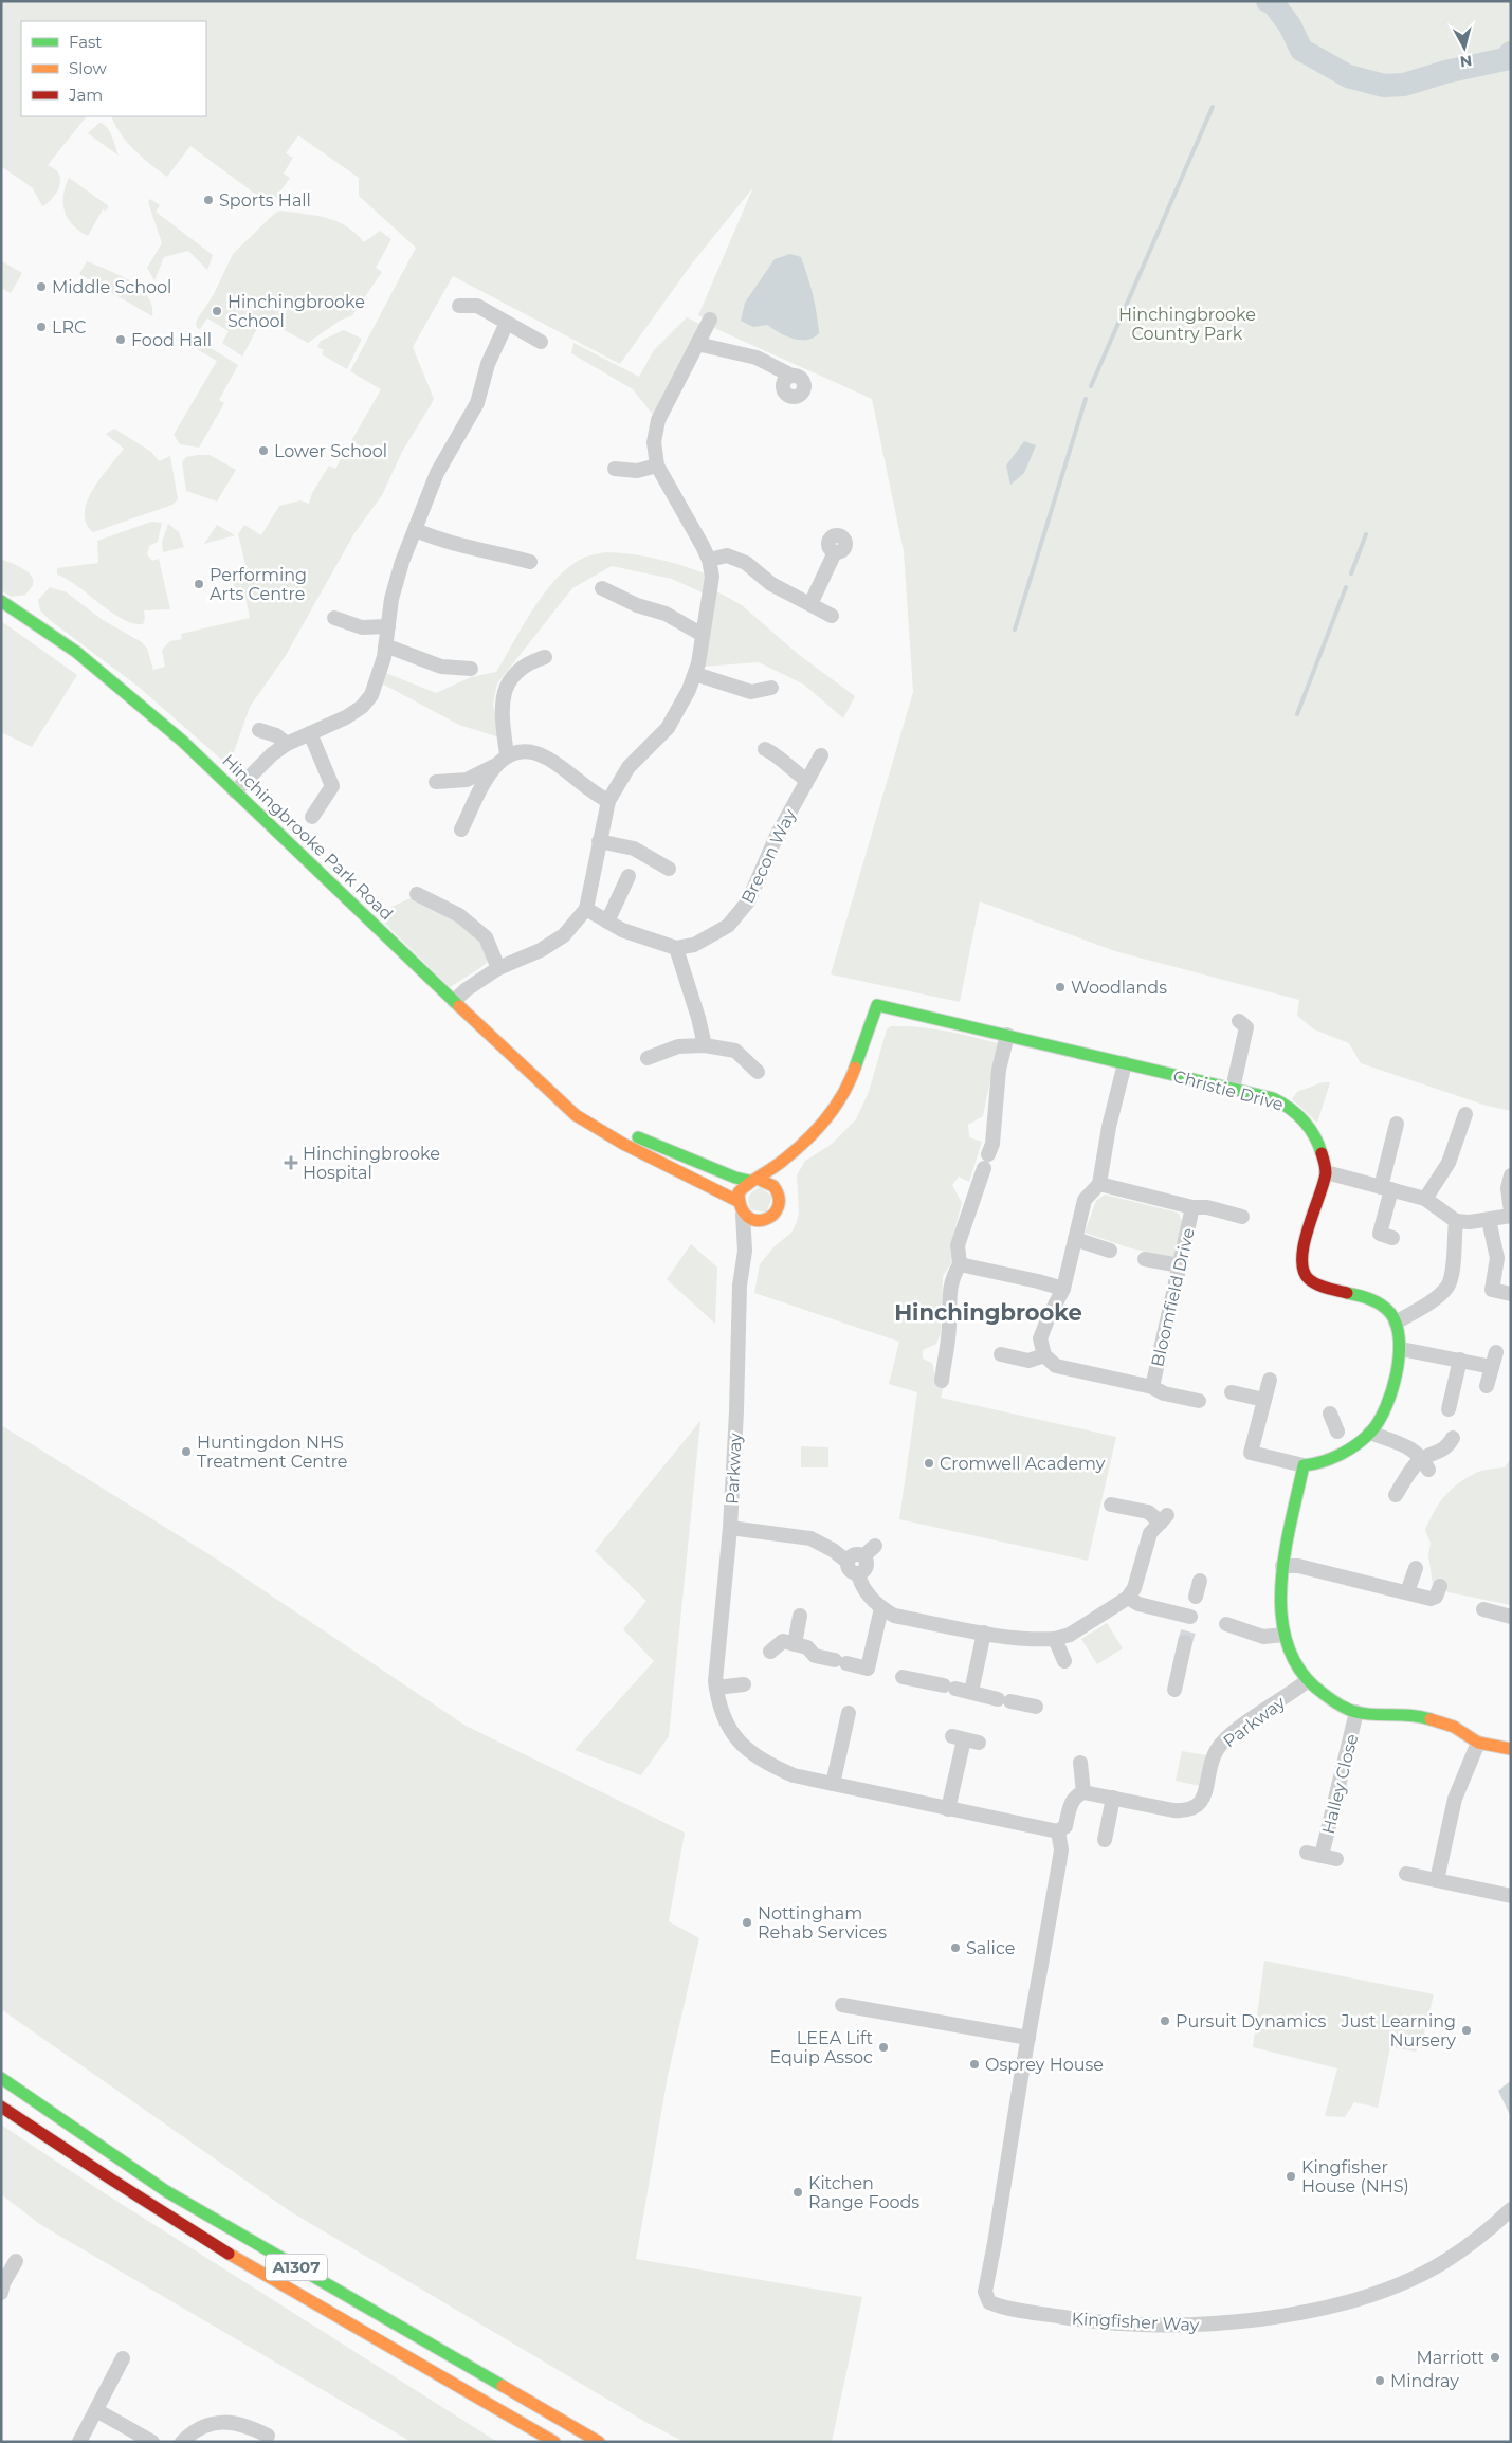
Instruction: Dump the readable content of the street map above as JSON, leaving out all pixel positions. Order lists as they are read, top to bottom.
{
  "streets": {
    "street": [
      "Hinchingbrooke Park Road",
      "Brecon Way",
      "Christie Drive",
      "Bloomfield Drive",
      "Parkway",
      "Halley Close",
      "A1307",
      "Kingfisher Way"
    ]
  },
  "crossings": [
    ["Hinchingbrooke Park Road", "Parkway"],
    ["Parkway", "Kingfisher Way"]
  ],
  "districts": ["Hinchingbrooke"],
  "parks": ["Hinchingbrooke Country Park"],
  "places": {
    "other": [
      "Sports Hall",
      "Middle School",
      "Hinchingbrooke School",
      "LRC",
      "Food Hall",
      "Lower School",
      "Performing Arts Centre",
      "Woodlands",
      "Huntingdon NHS Treatment Centre",
      "Cromwell Academy",
      "Nottingham Rehab Services",
      "Salice",
      "Pursuit Dynamics",
      "Just Learning Nursery",
      "LEEA Lift Equip Assoc",
      "Osprey House",
      "Kingfisher House (NHS)",
      "Kitchen Range Foods",
      "Marriott",
      "Mindray"
    ],
    "health": ["Hinchingbrooke Hospital"]
  },
  "legend": ["Fast", "Slow", "Jam"],
  "north": "bottom"
}
